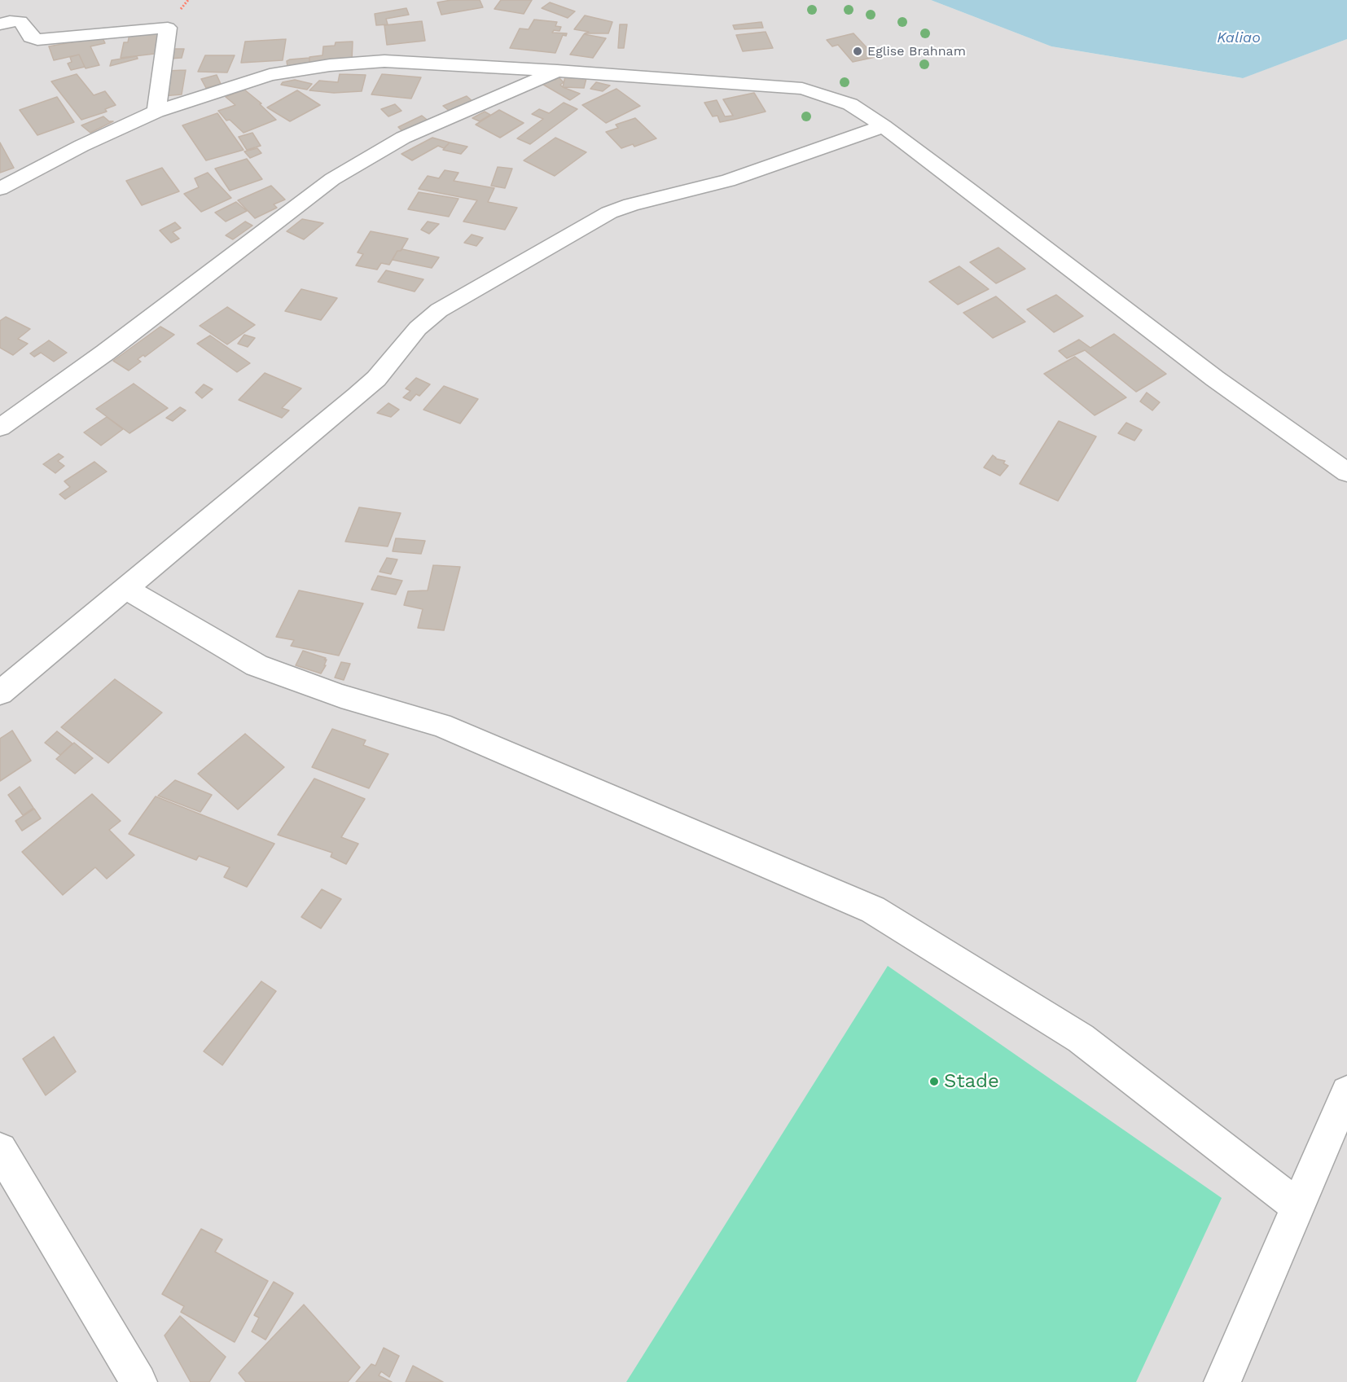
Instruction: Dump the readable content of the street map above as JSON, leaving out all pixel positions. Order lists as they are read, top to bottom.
{
  "water": ["Kaliao"],
  "places": ["Eglise Brahnam", "Stade"]
}
